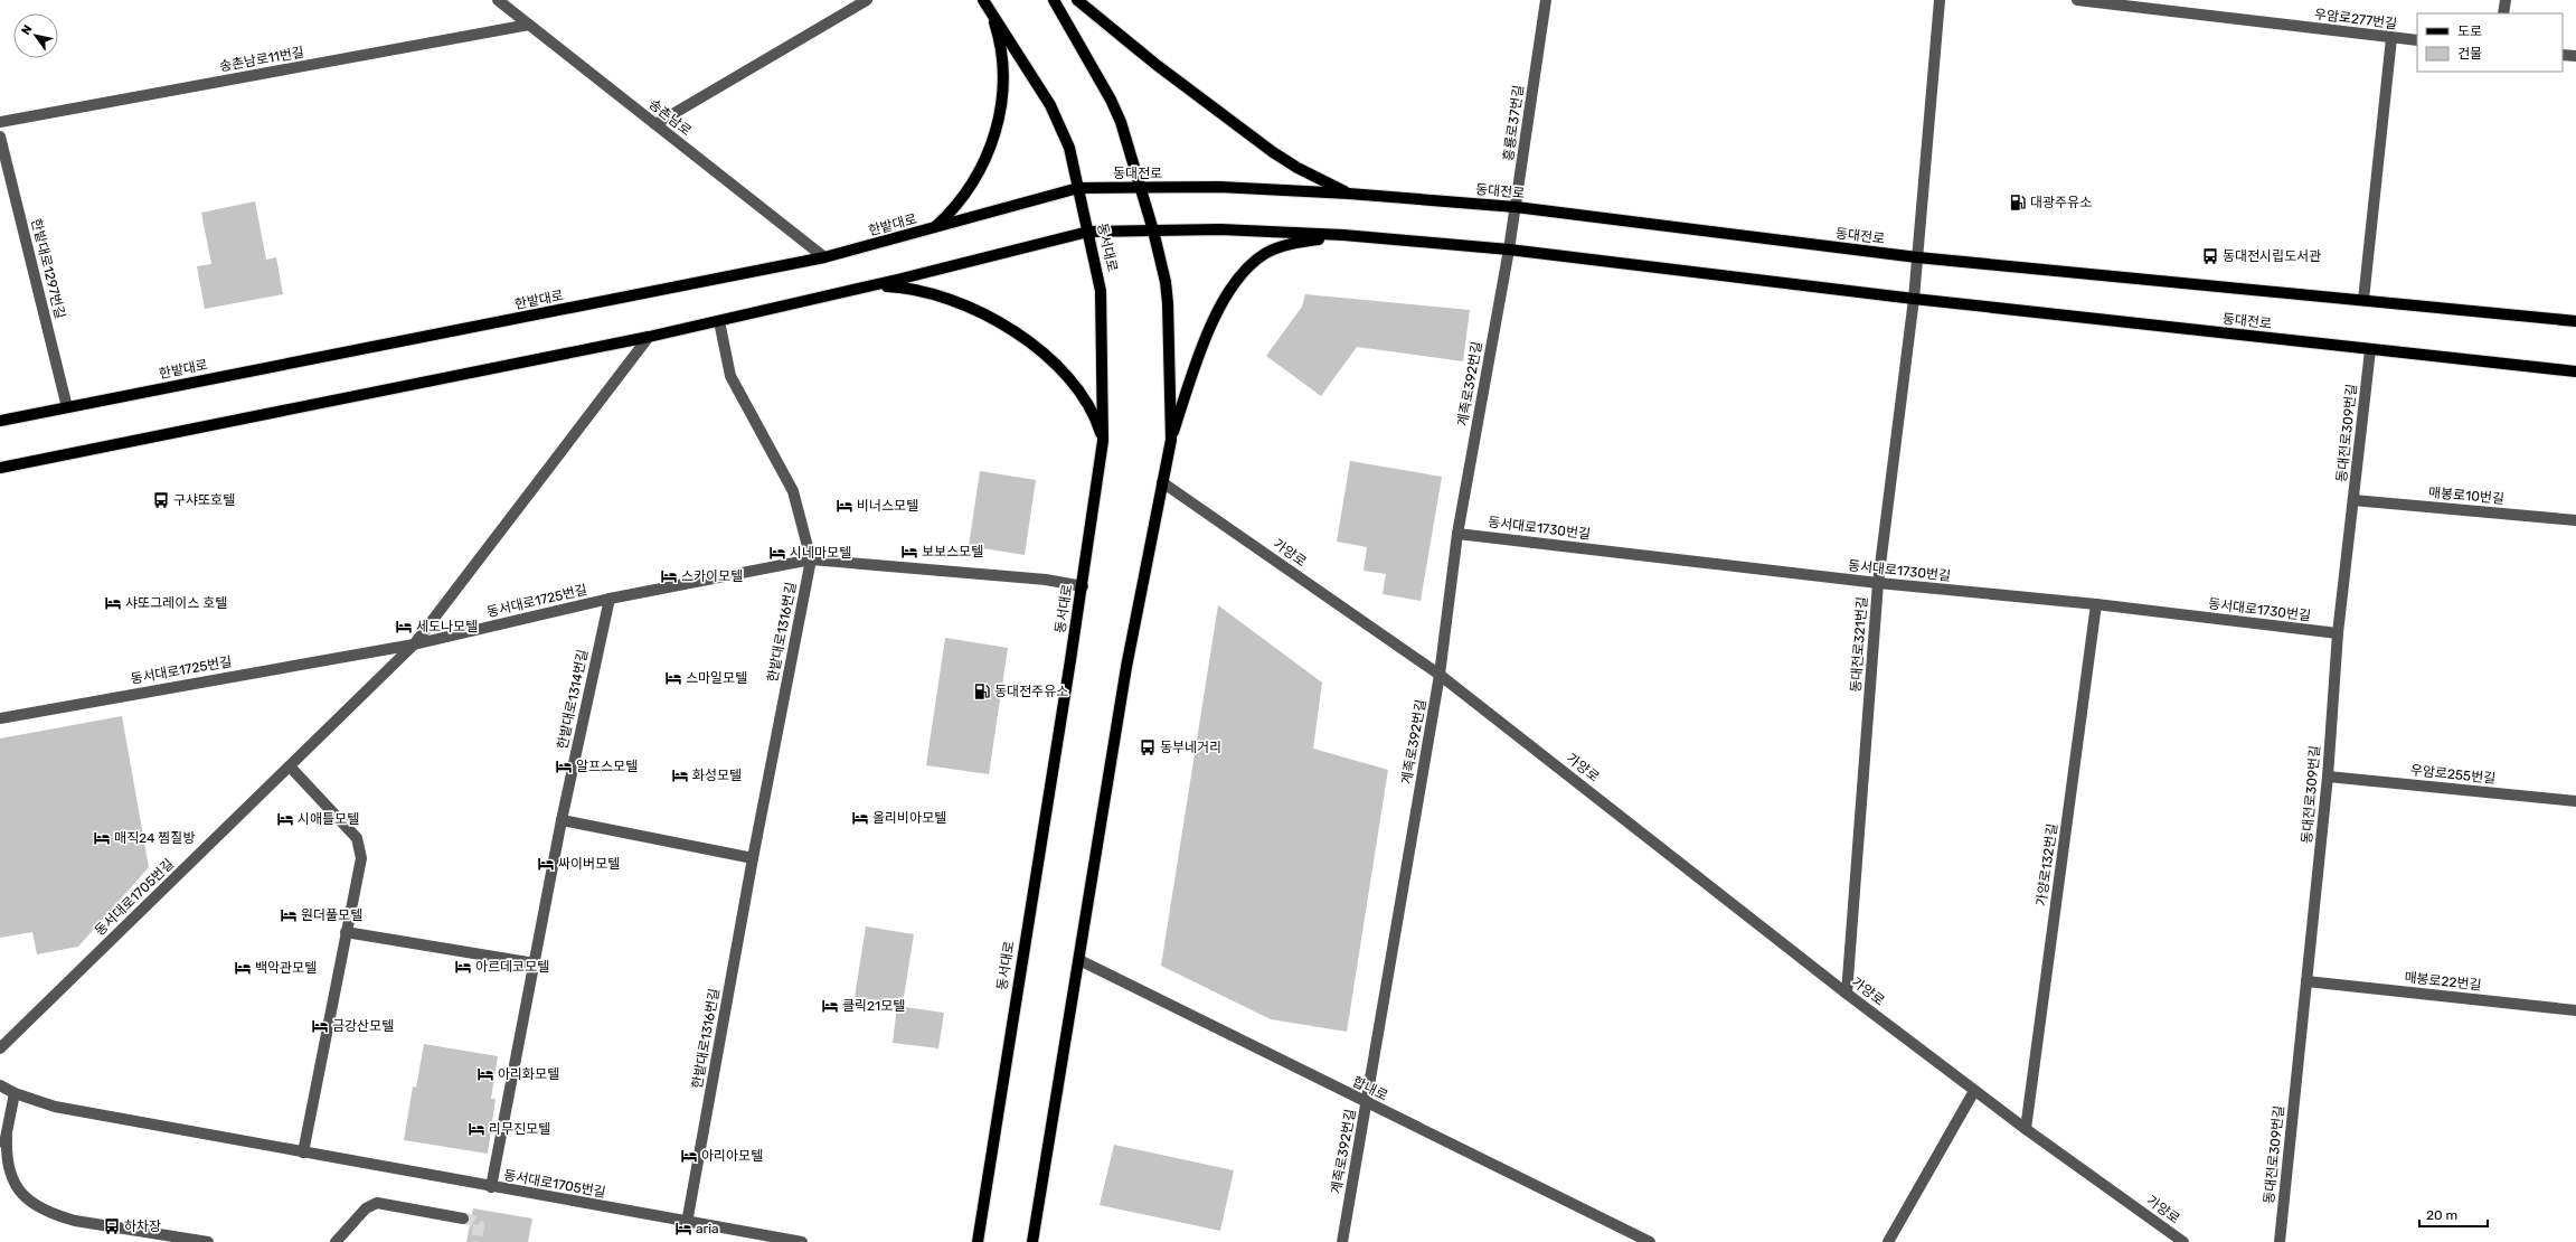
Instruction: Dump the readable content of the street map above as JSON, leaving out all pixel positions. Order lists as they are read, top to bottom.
{
  "streets": {
    "main road": ["동대전로", "한밭대로", "동서대로"],
    "street": [
      "우암로277번길",
      "송촌남로11번길",
      "송촌남로",
      "흥룡로37번길",
      "한밭대로1297번길",
      "계족로392번길",
      "동대전로309번길",
      "매봉로10번길",
      "동서대로1730번길",
      "가양로",
      "동서대로1725번길",
      "한밭대로1316번길",
      "동대전로321번길",
      "한밭대로1314번길",
      "우암로255번길",
      "가양로132번길",
      "동서대로1705번길",
      "매봉로22번길",
      "합내로"
    ]
  },
  "crossings": [
    ["송촌남로11번길", "송촌남로"],
    ["송촌남로", "한밭대로"],
    ["흥룡로37번길", "동대전로"],
    ["흥룡로37번길", "계족로392번길"],
    ["동대전로", "한밭대로"],
    ["동대전로", "동서대로"],
    ["동대전로", "계족로392번길"],
    ["동대전로", "동대전로309번길"],
    ["동대전로", "동대전로321번길"],
    ["한밭대로", "동서대로"],
    ["한밭대로", "한밭대로1297번길"],
    ["동서대로", "동서대로1725번길"],
    ["계족로392번길", "동서대로1730번길"],
    ["계족로392번길", "가양로"],
    ["계족로392번길", "합내로"],
    ["동대전로309번길", "매봉로10번길"],
    ["동대전로309번길", "동서대로1730번길"],
    ["동대전로309번길", "우암로255번길"],
    ["동대전로309번길", "매봉로22번길"],
    ["동서대로1730번길", "동대전로321번길"],
    ["동서대로1730번길", "가양로132번길"],
    ["가양로", "동대전로321번길"],
    ["가양로", "가양로132번길"],
    ["동서대로1725번길", "한밭대로1316번길"],
    ["동서대로1725번길", "한밭대로1314번길"],
    ["동서대로1725번길", "동서대로1705번길"],
    ["한밭대로1316번길", "동서대로1705번길"],
    ["한밭대로1314번길", "동서대로1705번길"]
  ],
  "places": {
    "fuel station": ["대광주유소", "동대전주유소"],
    "bus stop": [
      "동대전시립도서관",
      "구샤또호텔",
      "동부네거리",
      "하차장"
    ],
    "hotel": [
      "비너스모텔",
      "보보스모텔",
      "시네마모텔",
      "스카이모텔",
      "샤또그레이스 호텔",
      "세도나모텔",
      "스마일모텔",
      "알프스모텔",
      "화성모텔",
      "올리비아모텔",
      "시애틀모텔",
      "매직24 찜질방",
      "싸이버모텔",
      "원더풀모텔",
      "아르데코모텔",
      "백악관모텔",
      "클릭21모텔",
      "금강산모텔",
      "아리화모텔",
      "리무진모텔",
      "아리아모텔",
      "aria"
    ]
  },
  "legend": ["도로", "건물"],
  "scale_bar": "20 m",
  "north": "top left"
}
